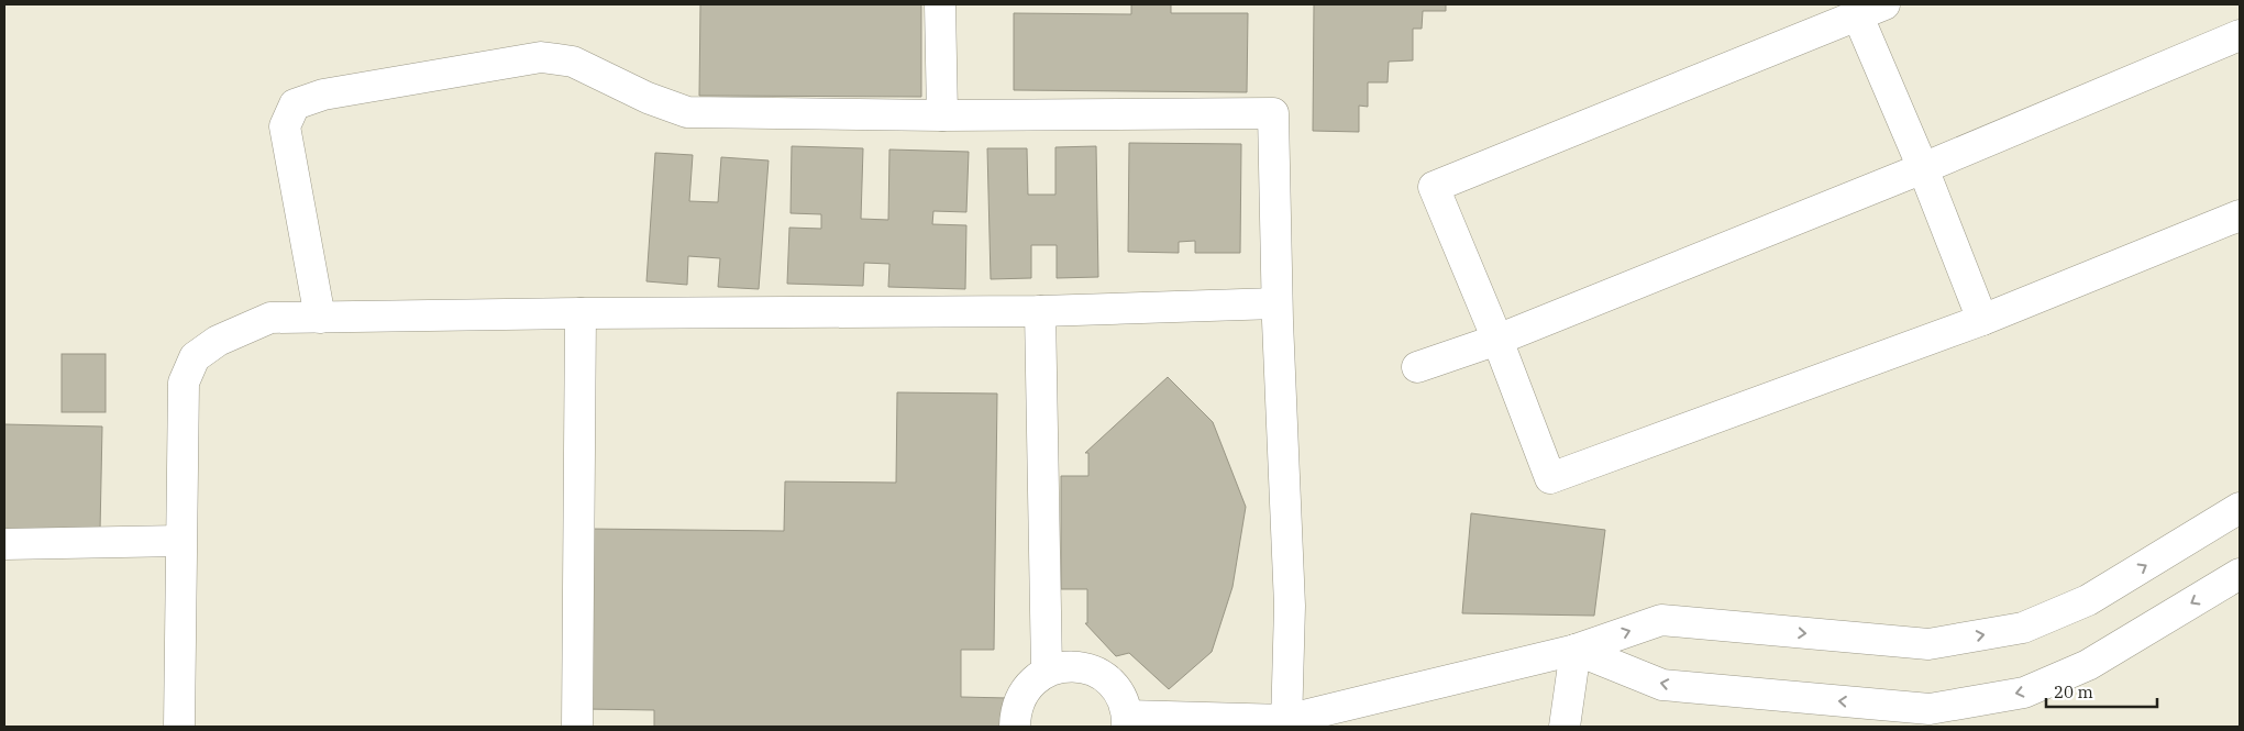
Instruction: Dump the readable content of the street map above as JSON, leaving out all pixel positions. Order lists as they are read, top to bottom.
{
  "scale_bar": "20 m"
}
